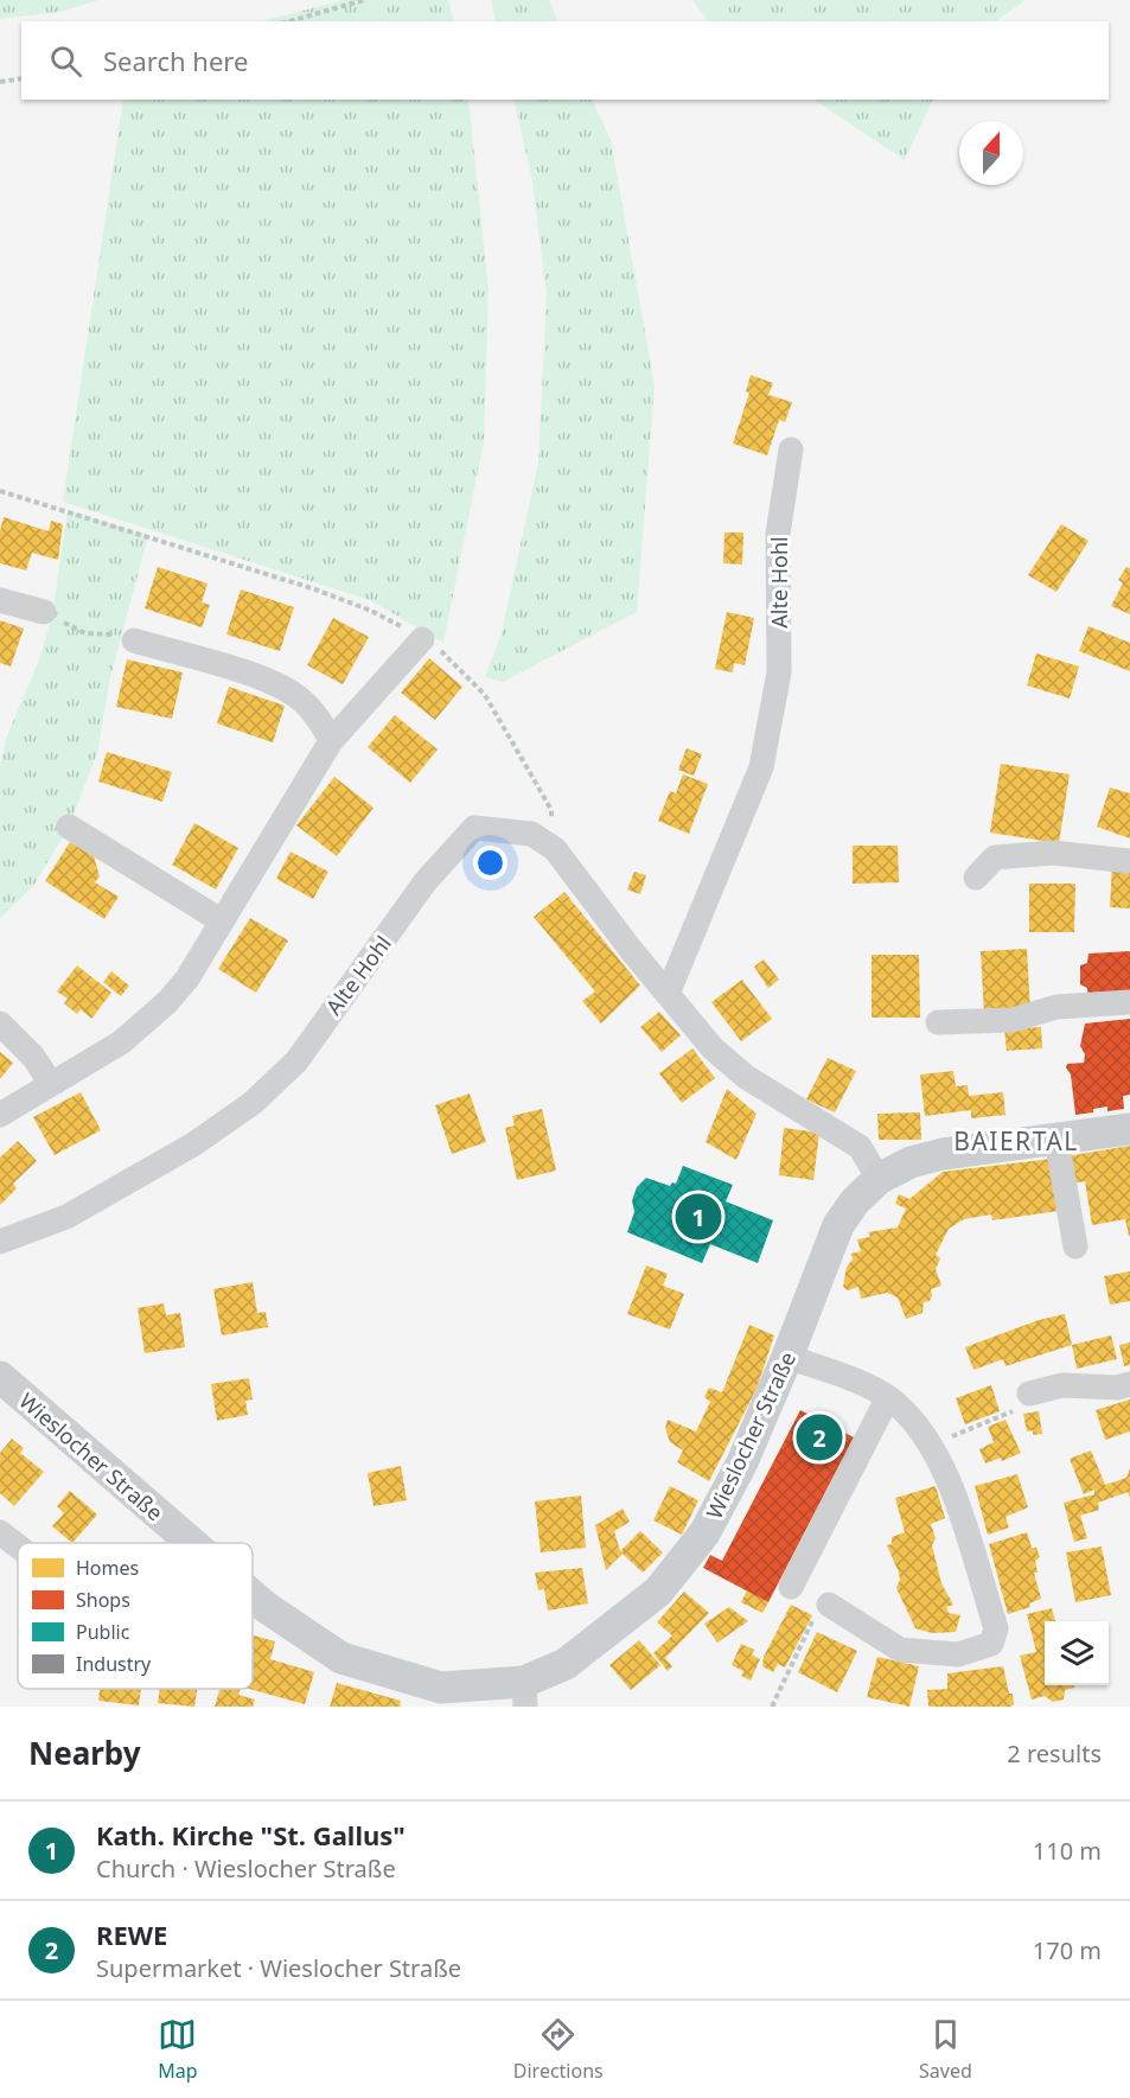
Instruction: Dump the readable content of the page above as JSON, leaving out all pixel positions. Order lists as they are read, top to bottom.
{
  "streets": {
    "main road": ["Wieslocher Straße"],
    "street": ["Alte Hohl"]
  },
  "crossings": [
    ["Alte Hohl", "Wieslocher Straße"]
  ],
  "districts": ["BAIERTAL"],
  "legend": [
    "Homes",
    "Shops",
    "Public",
    "Industry"
  ],
  "north": "top",
  "page": {
    "search": "Search here",
    "pins": ["1", "2"],
    "heading": ["Nearby", "2 results"],
    "list": [
      {
        "mark": "1",
        "name": "Kath. Kirche \"St. Gallus\"",
        "note": "Church · Wieslocher Straße",
        "value": "110 m"
      },
      {
        "mark": "2",
        "name": "REWE",
        "note": "Supermarket · Wieslocher Straße",
        "value": "170 m"
      }
    ],
    "nav": ["Map", "Directions", "Saved"]
  }
}
